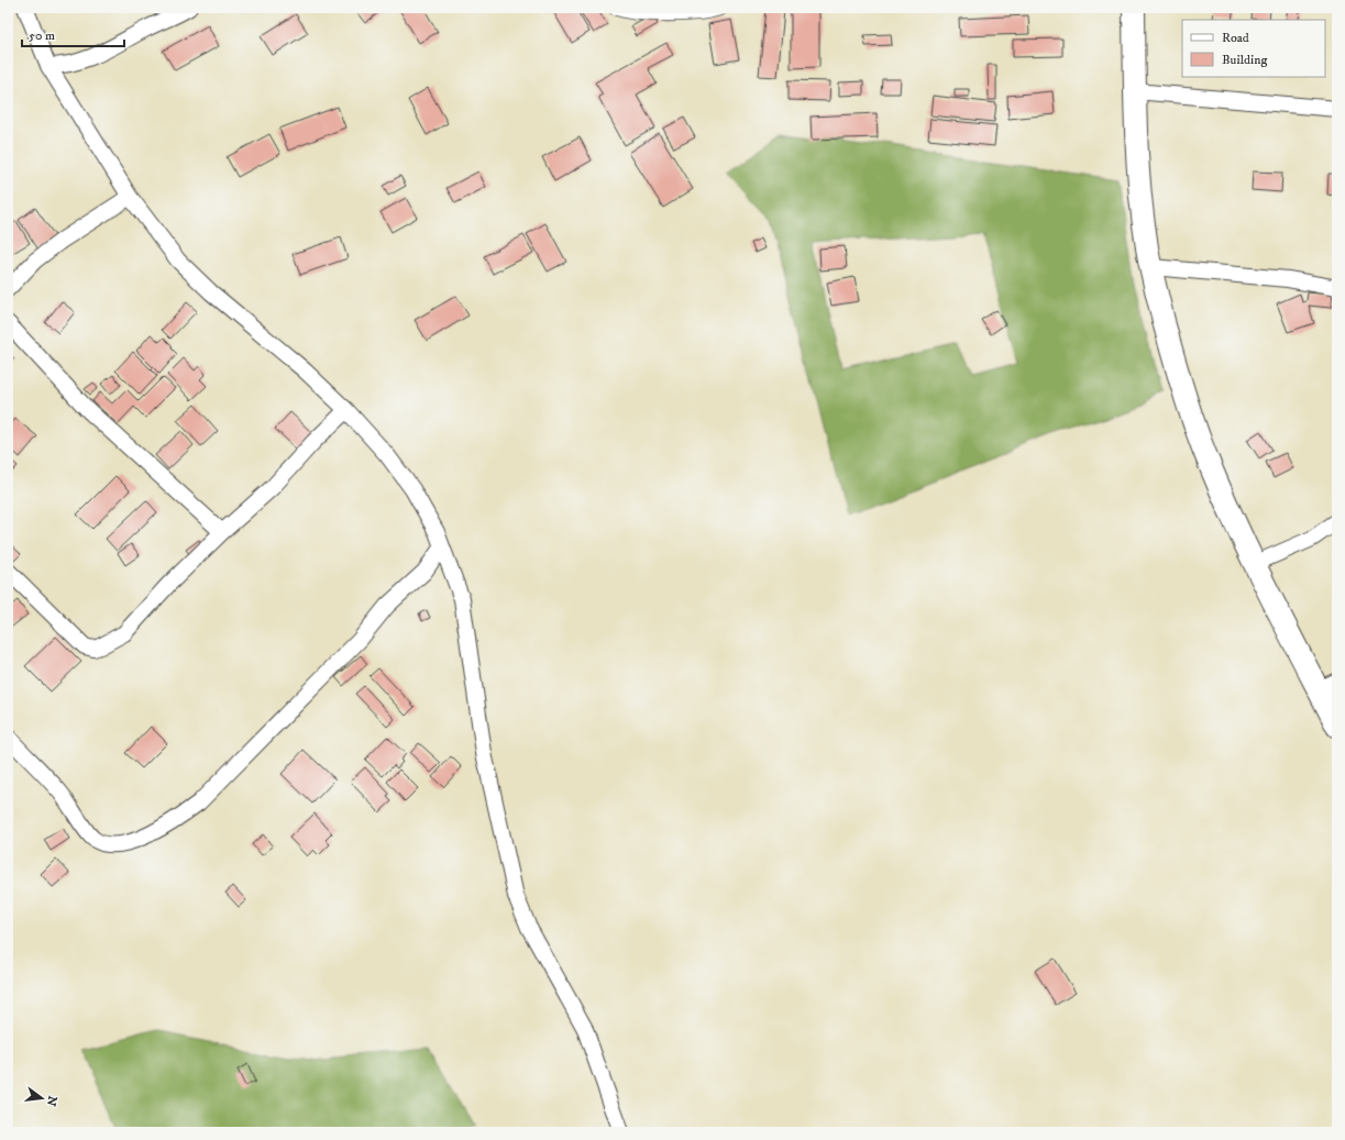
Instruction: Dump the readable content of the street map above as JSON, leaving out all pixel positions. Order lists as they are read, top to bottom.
{
  "legend": ["Road", "Building"],
  "scale_bar": "50 m",
  "north": "right"
}
